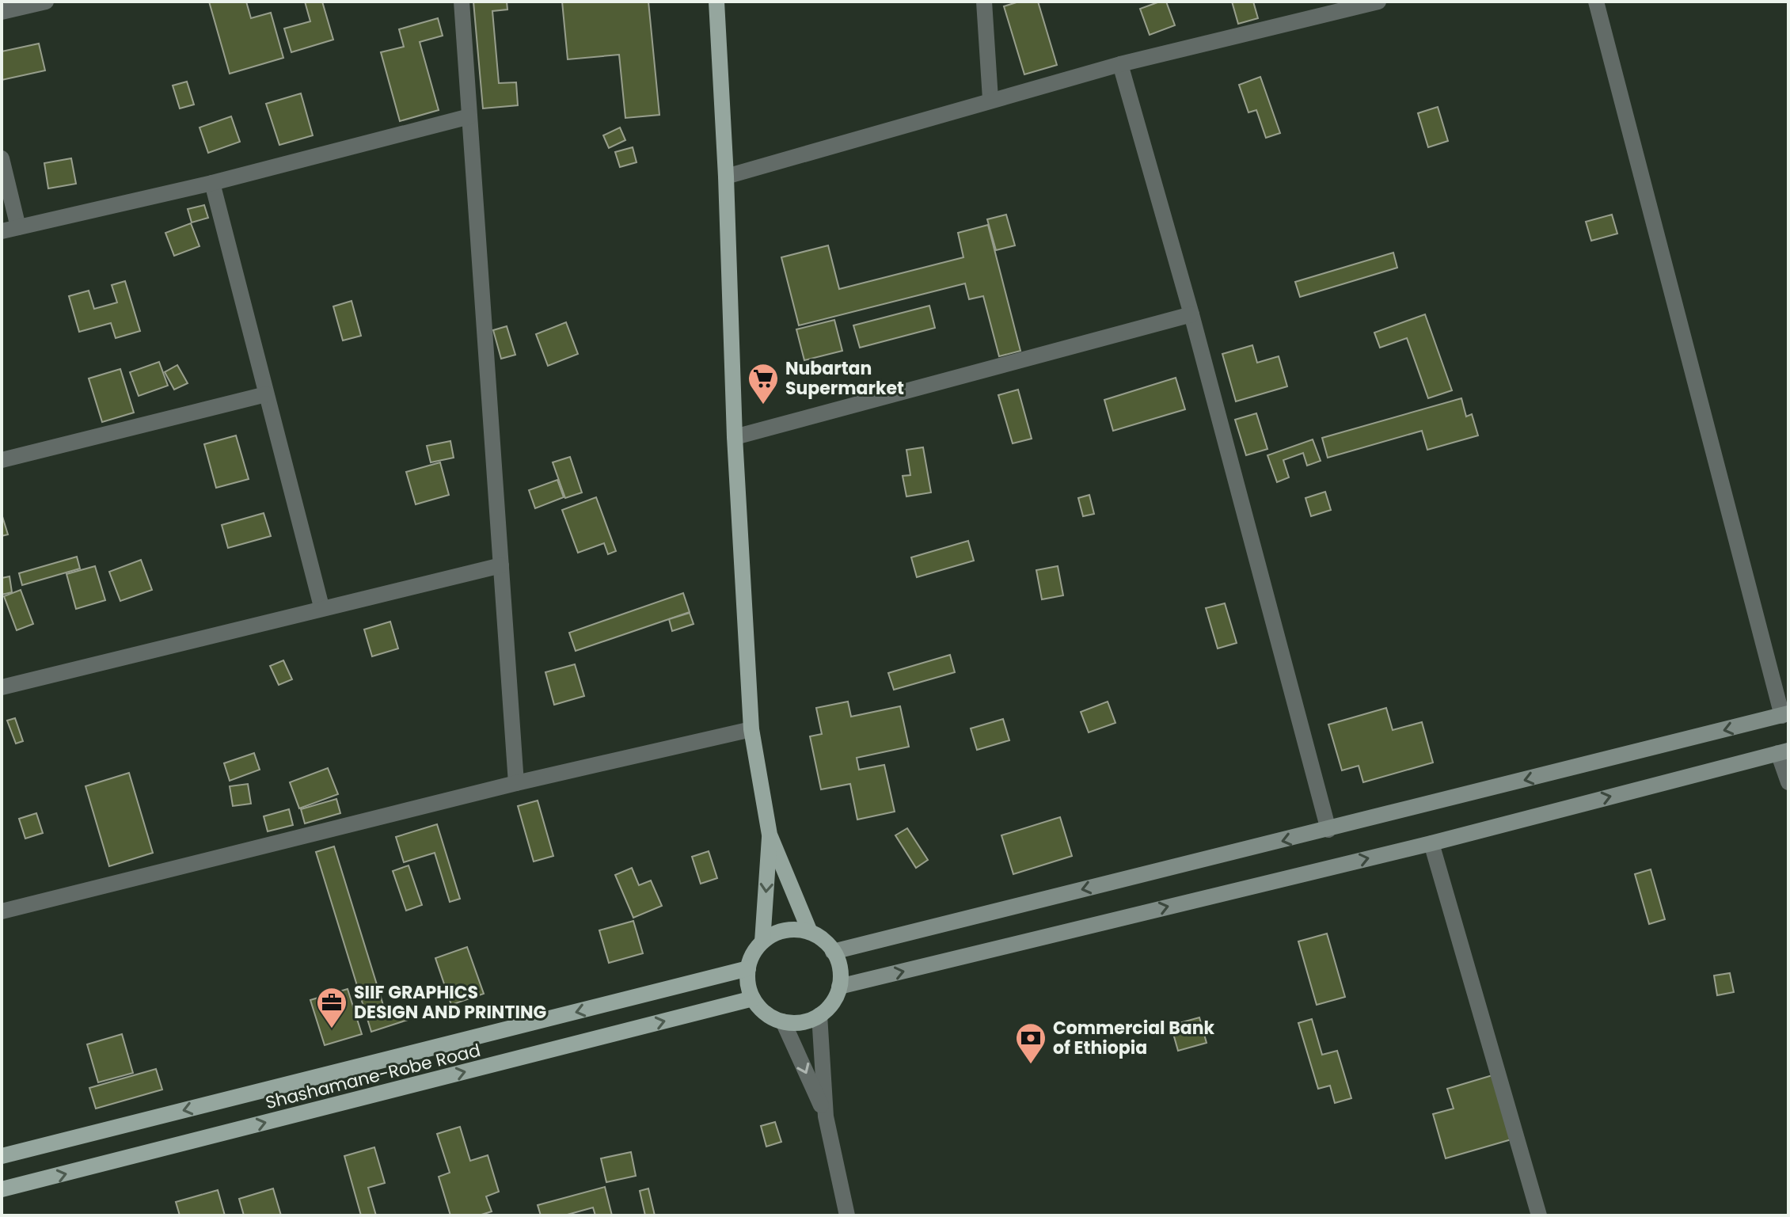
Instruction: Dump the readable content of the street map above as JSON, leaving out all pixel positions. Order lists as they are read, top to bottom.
{
  "streets": {
    "main road": ["Shashamane-Robe Road"]
  },
  "places": {
    "supermarket": ["Nubartan Supermarket"],
    "office": ["SIIF GRAPHICS DESIGN AND PRINTING"],
    "bank": ["Commercial Bank of Ethiopia"]
  }
}
